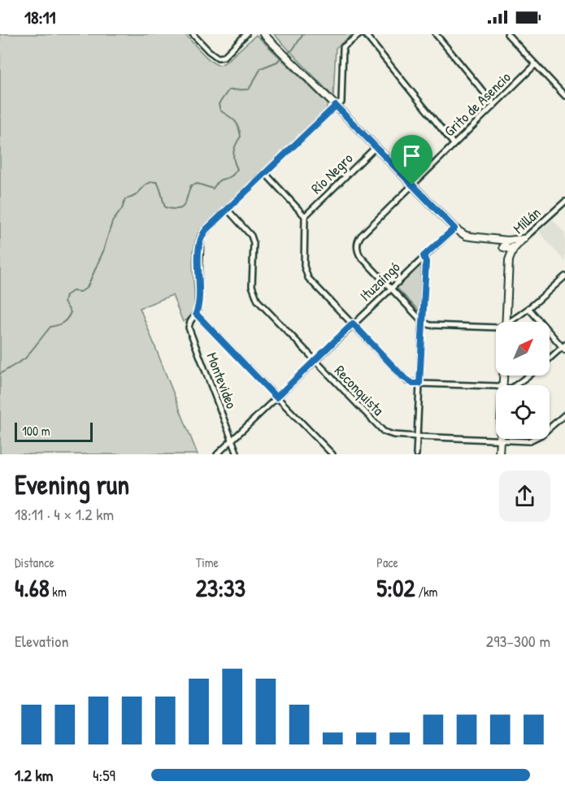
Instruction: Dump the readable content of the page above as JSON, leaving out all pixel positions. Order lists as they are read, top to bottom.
{
  "streets": {
    "street": [
      "Grito de Asencio",
      "Río Negro",
      "Millán",
      "Ituzaingó",
      "Montevideo",
      "Reconquista"
    ]
  },
  "crossings": [
    ["Grito de Asencio", "Ituzaingó"],
    ["Ituzaingó", "Montevideo"],
    ["Ituzaingó", "Reconquista"],
    ["Montevideo", "Reconquista"]
  ],
  "scale_bar": "100 m",
  "north": "top right",
  "page": {
    "status": "18:11",
    "scale": "100 m",
    "heading": ["Evening run", "18:11 · 4 × 1.2 km"],
    "stats": [
      ["Distance", "4.68 km"],
      ["Time", "23:33"],
      ["Pace", "5:02 /km"]
    ],
    "chart": ["Elevation", "293–300 m"],
    "list": [
      {
        "name": "1.2 km",
        "note": "4:59"
      }
    ]
  }
}
